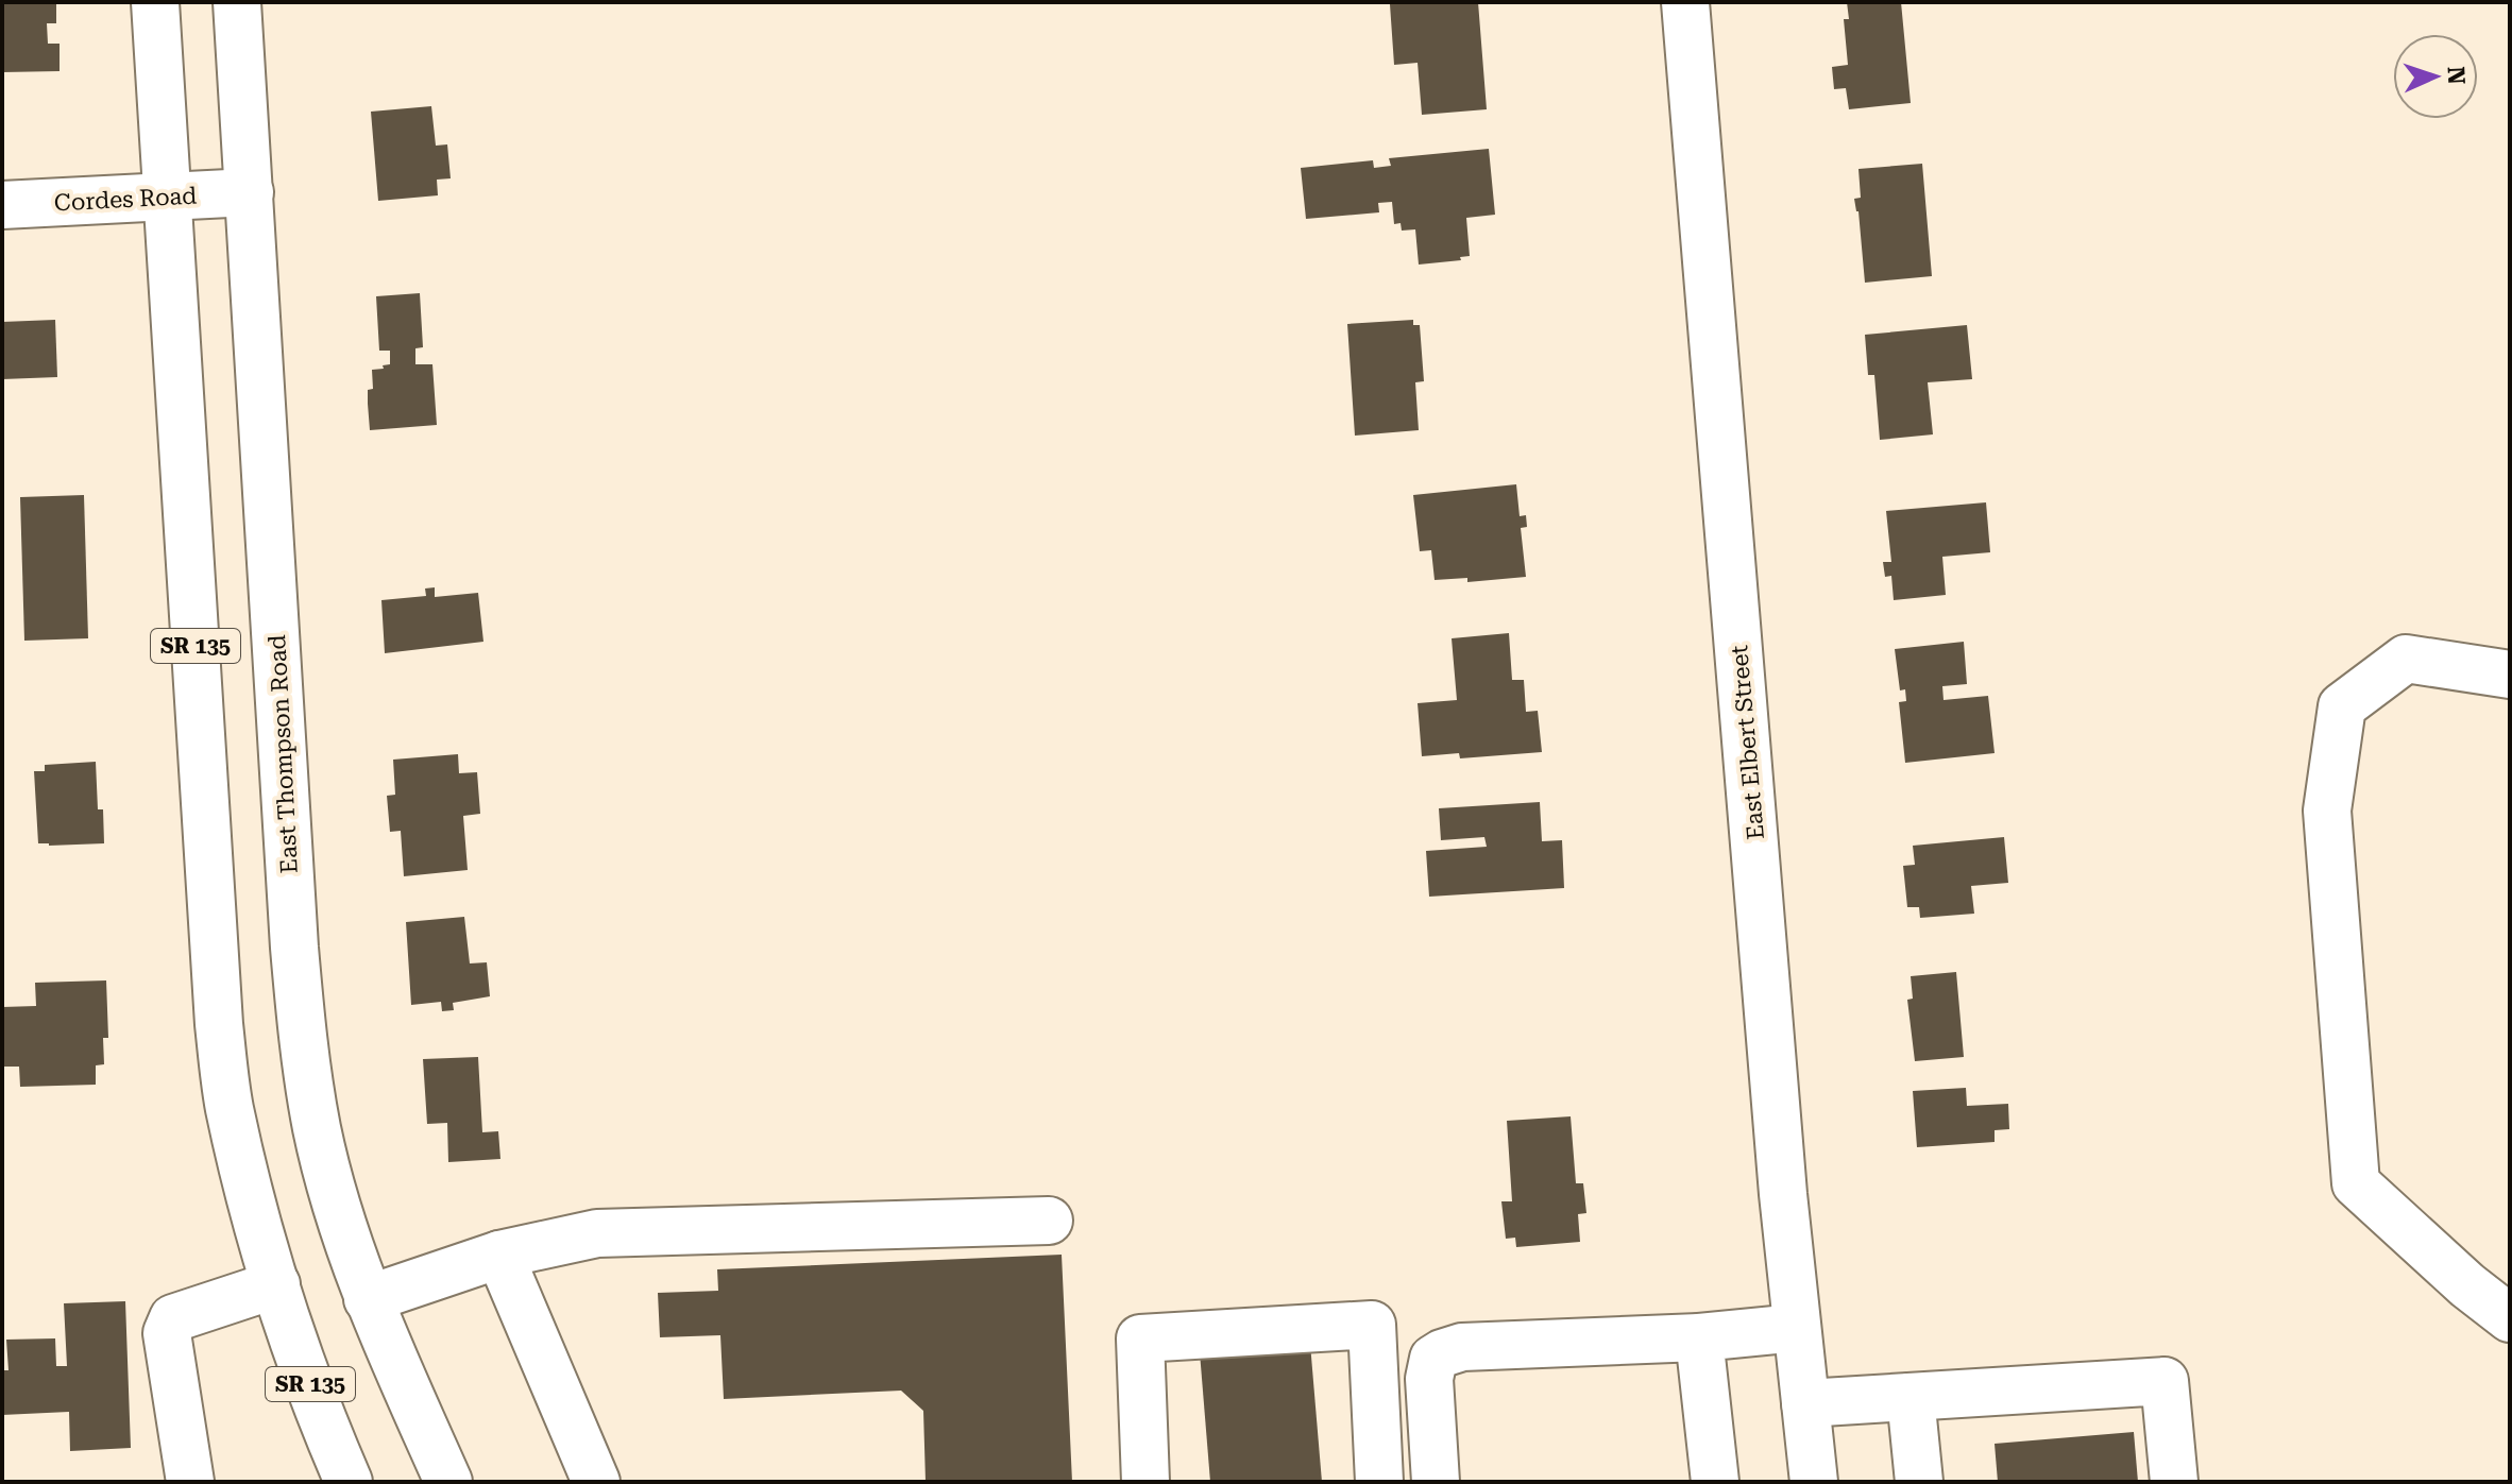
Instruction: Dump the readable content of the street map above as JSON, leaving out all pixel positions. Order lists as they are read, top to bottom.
{
  "streets": {
    "main road": [
      "Cordes Road",
      "SR 135",
      "East Elbert Street",
      "East Thompson Road"
    ]
  },
  "crossings": [
    ["Cordes Road", "SR 135"],
    ["Cordes Road", "East Thompson Road"]
  ],
  "north": "right"
}
